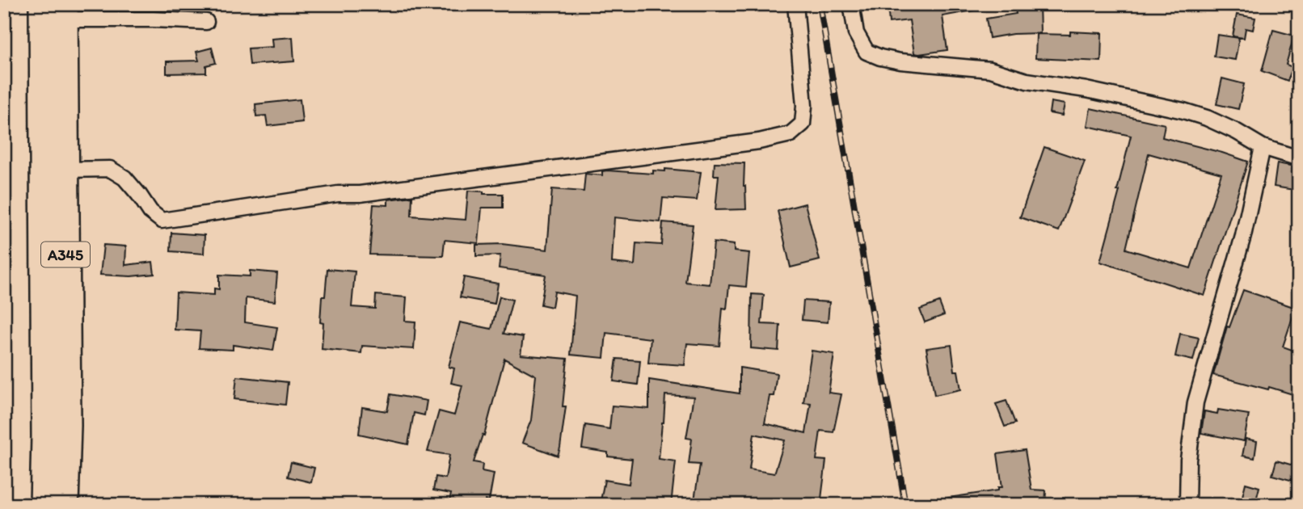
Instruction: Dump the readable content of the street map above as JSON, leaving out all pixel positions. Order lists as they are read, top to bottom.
{
  "streets": {
    "highway": ["A345"]
  }
}
